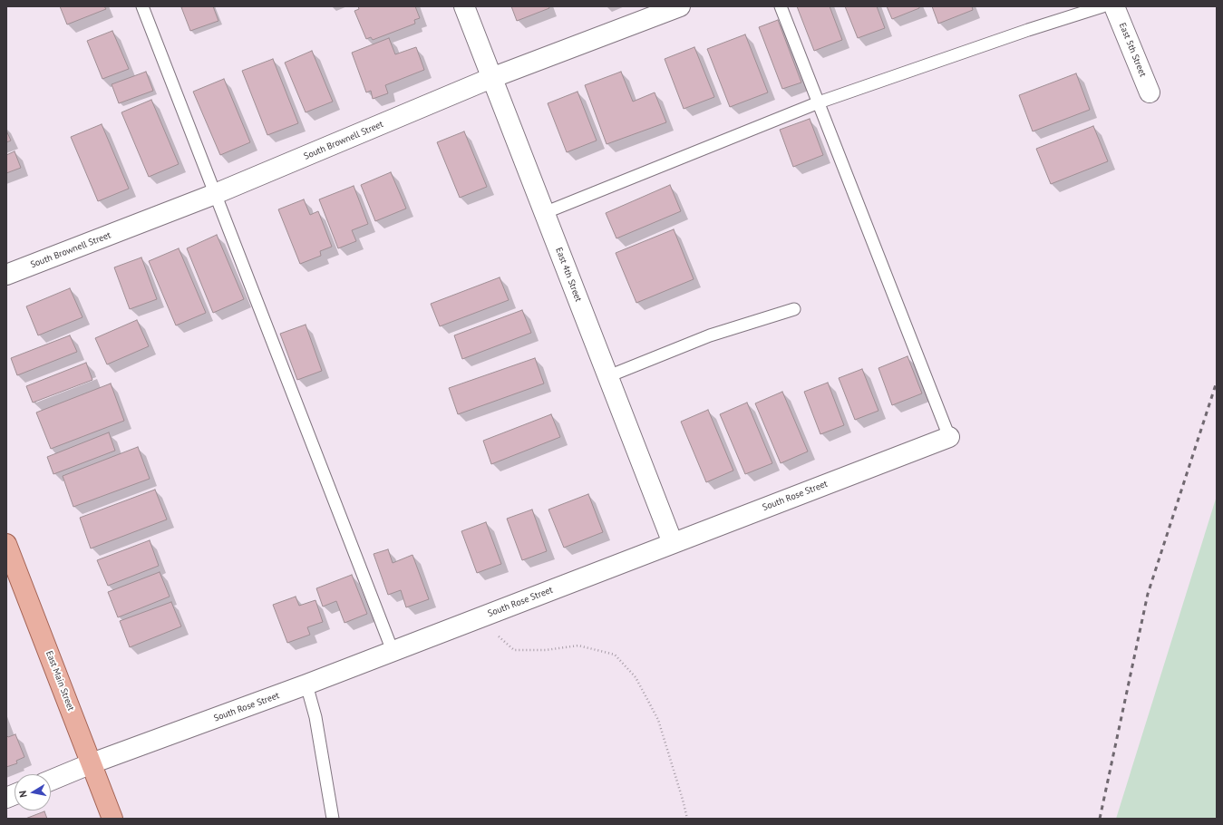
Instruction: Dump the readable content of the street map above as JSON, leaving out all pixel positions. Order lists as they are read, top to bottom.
{
  "streets": {
    "main road": ["East Main Street"],
    "street": [
      "East 5th Street",
      "South Brownell Street",
      "East 4th Street",
      "South Rose Street"
    ]
  },
  "crossings": [
    ["South Brownell Street", "East 4th Street"],
    ["East 4th Street", "South Rose Street"],
    ["South Rose Street", "East Main Street"]
  ],
  "north": "left"
}
